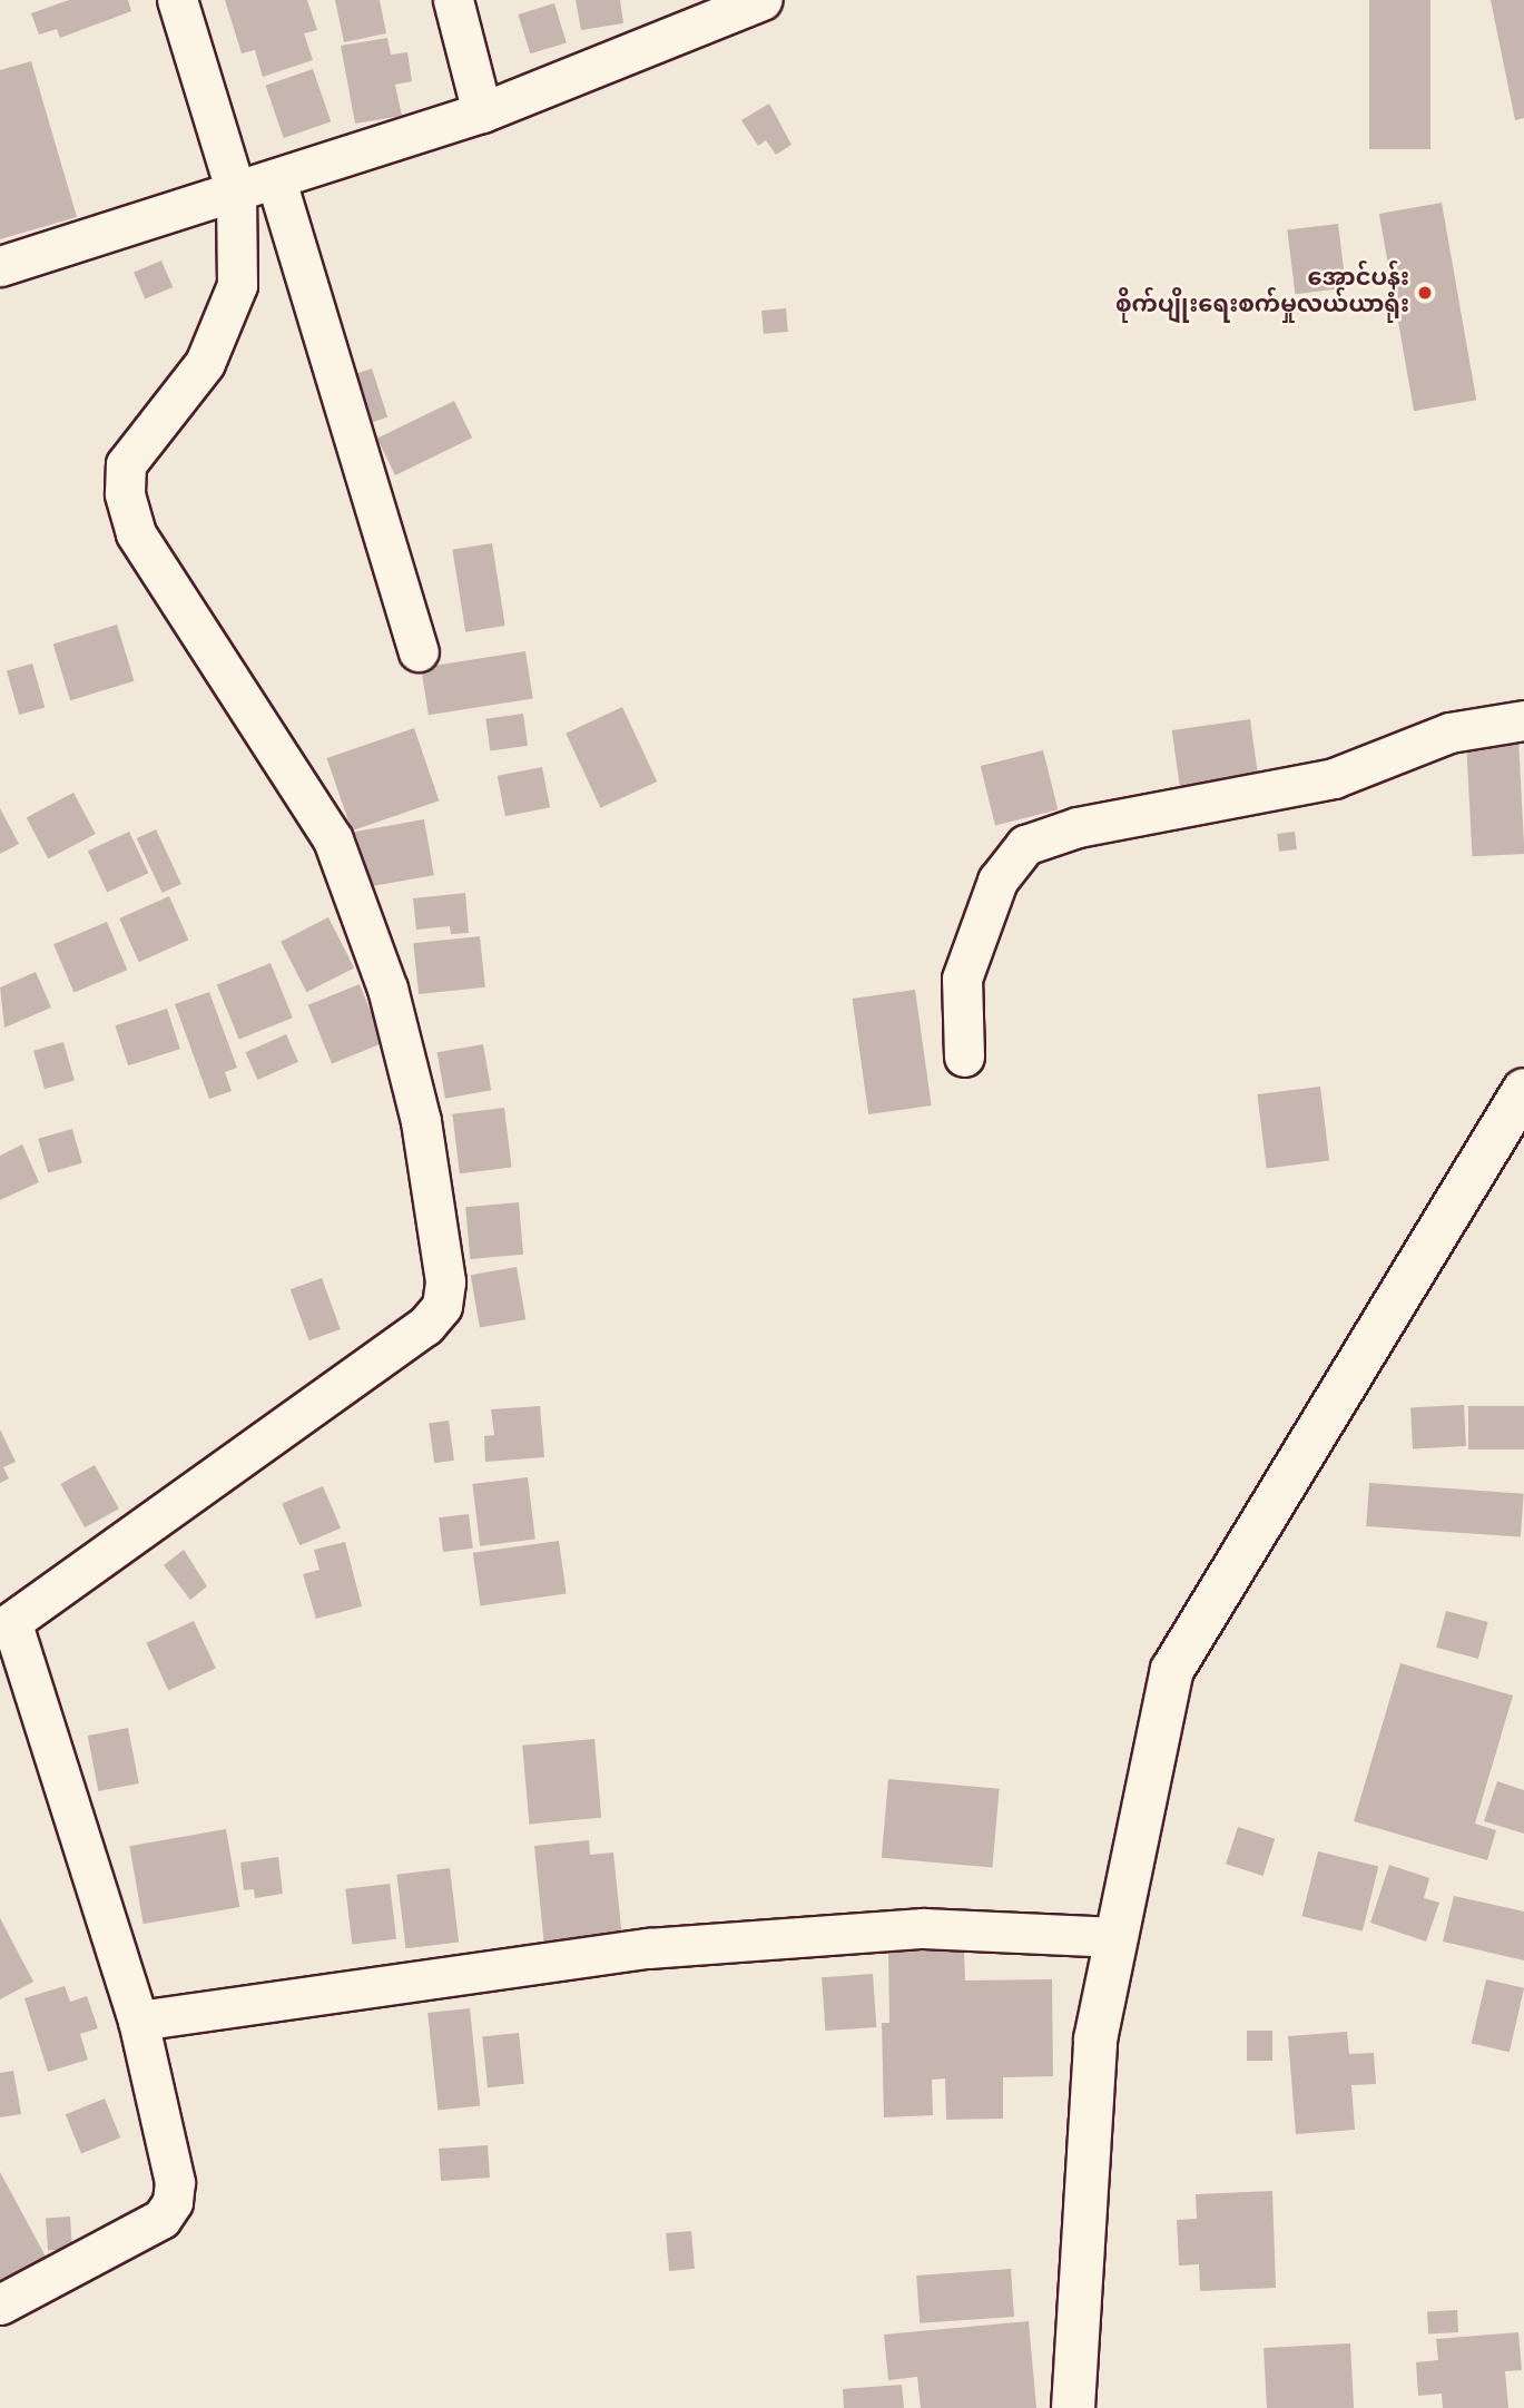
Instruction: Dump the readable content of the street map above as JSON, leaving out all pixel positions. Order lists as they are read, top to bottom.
{
  "places": ["အောင်ပန်း စိုက်ပျိုးရေးစက်မှုလယ်ယာရုံး"]
}
